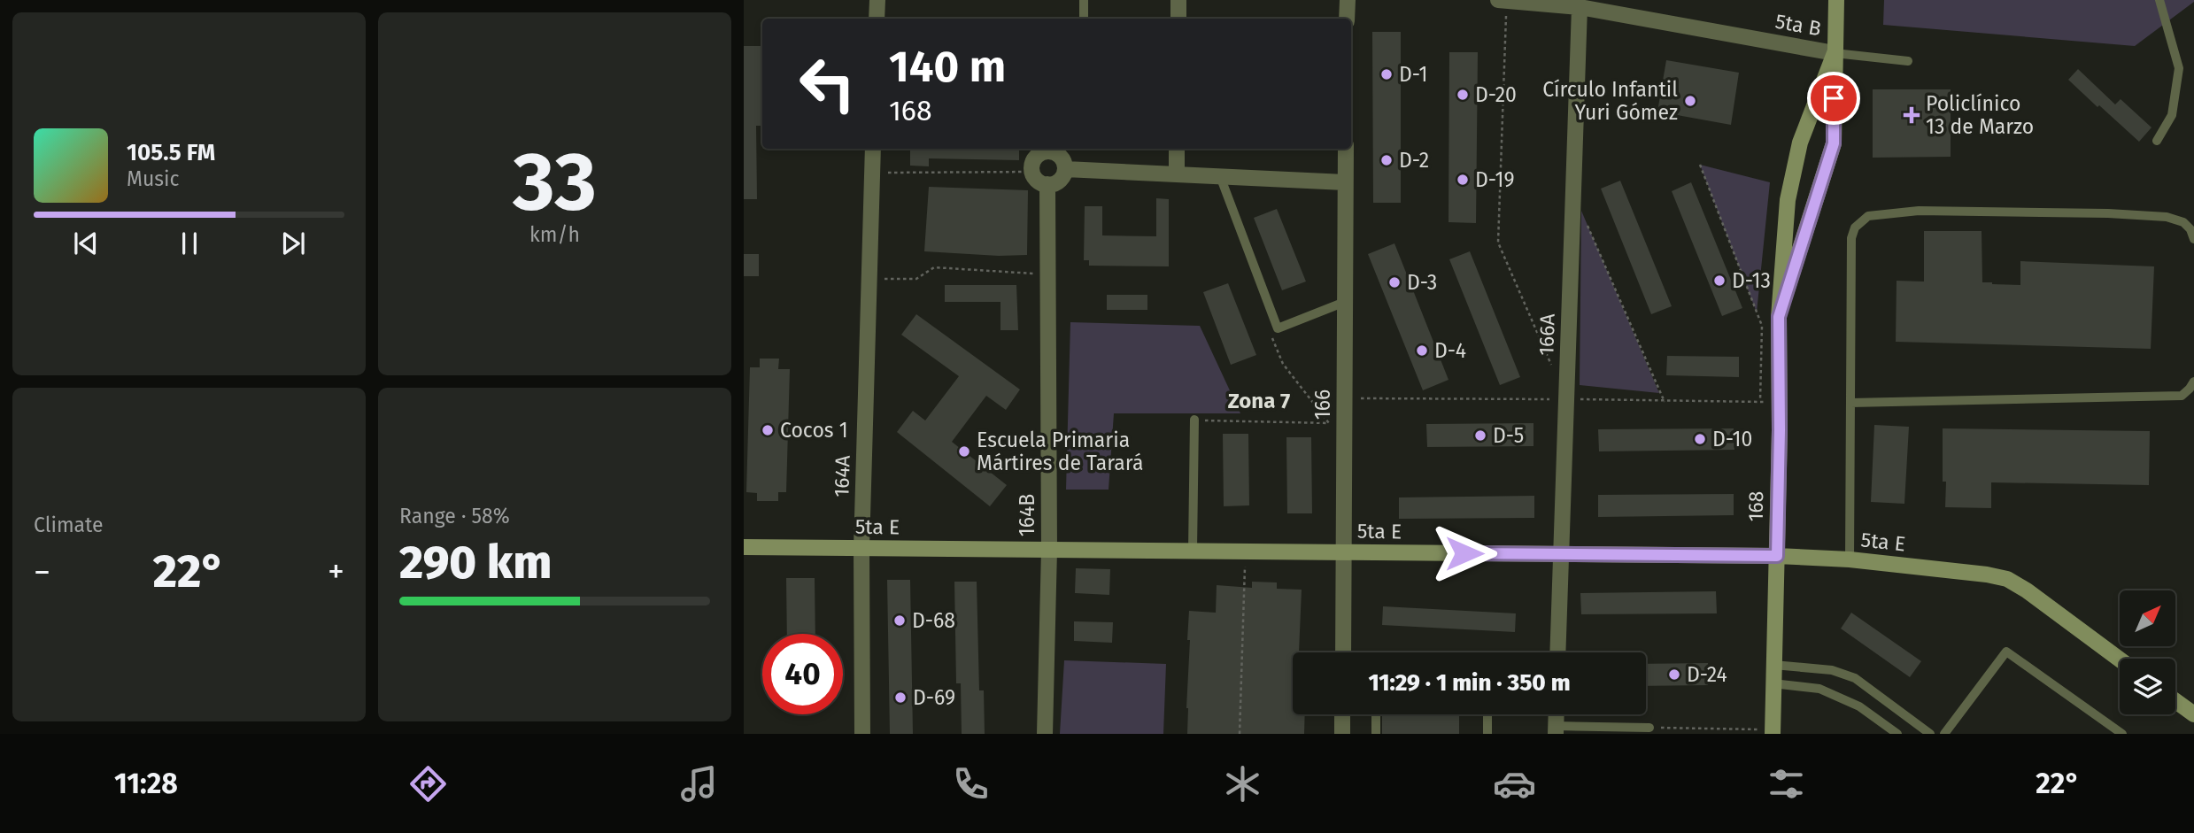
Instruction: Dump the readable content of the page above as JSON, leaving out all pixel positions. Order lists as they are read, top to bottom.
{
  "streets": {
    "street": [
      "5ta B",
      "166A",
      "166",
      "164A",
      "168",
      "164B",
      "5ta E"
    ]
  },
  "crossings": [
    ["5ta B", "166A"],
    ["5ta B", "168"],
    ["166A", "5ta E"],
    ["166", "5ta E"],
    ["164A", "5ta E"],
    ["168", "5ta E"],
    ["164B", "5ta E"]
  ],
  "districts": ["Zona 7"],
  "places": {
    "other": [
      "D-1",
      "D-20",
      "Círculo Infantil Yuri Gómez",
      "D-2",
      "D-19",
      "D-13",
      "D-3",
      "D-4",
      "Cocos 1",
      "D-5",
      "D-10",
      "Escuela Primaria Mártires de Tarará",
      "D-68",
      "D-24",
      "D-69"
    ],
    "health": ["Policlínico 13 de Marzo"]
  },
  "north": "top right",
  "page": {
    "tile": [
      ["33", "km/h"],
      "Climate",
      ["Range · 58%", "290 km"]
    ],
    "turn": ["140 m", "168"],
    "song": ["105.5 FM", "Music"],
    "heat": ["−", "22°", "+"],
    "limit": "40",
    "trip": "11:29 · 1 min · 350 m",
    "tabs": ["11:28", "22°"]
  }
}
